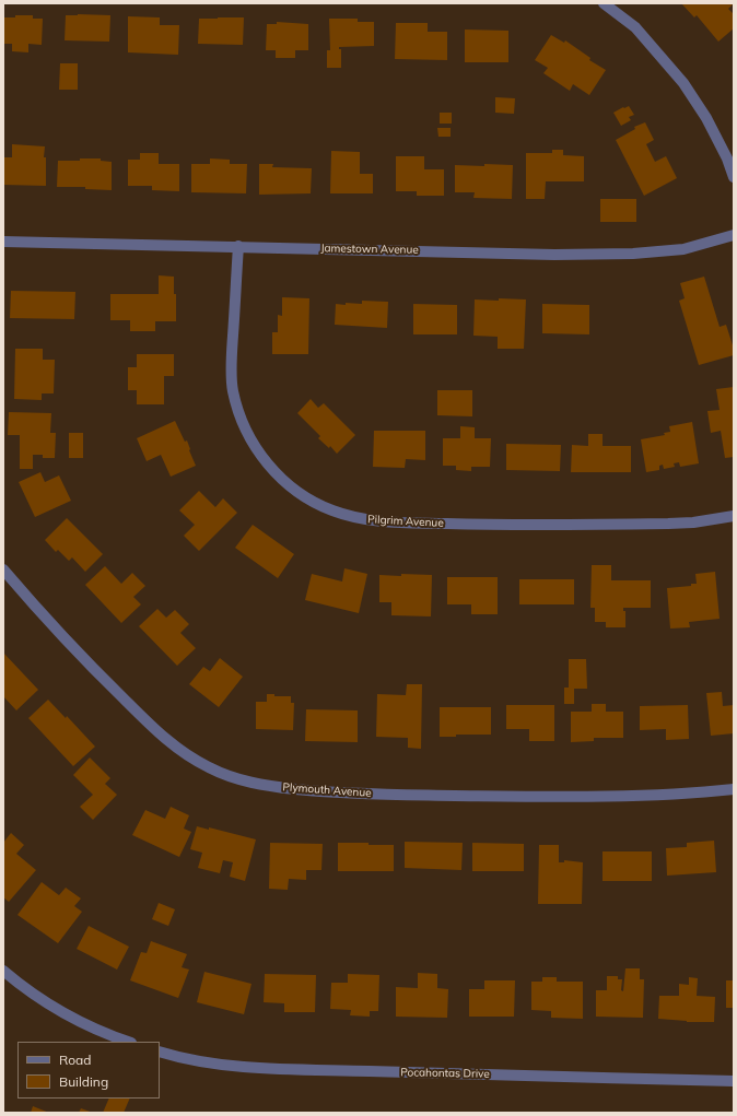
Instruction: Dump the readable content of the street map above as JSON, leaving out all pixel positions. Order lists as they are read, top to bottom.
{
  "streets": {
    "street": [
      "Jamestown Avenue",
      "Pilgrim Avenue",
      "Plymouth Avenue",
      "Pocahontas Drive"
    ]
  },
  "crossings": [
    ["Jamestown Avenue", "Pilgrim Avenue"]
  ],
  "legend": ["Road", "Building"]
}
